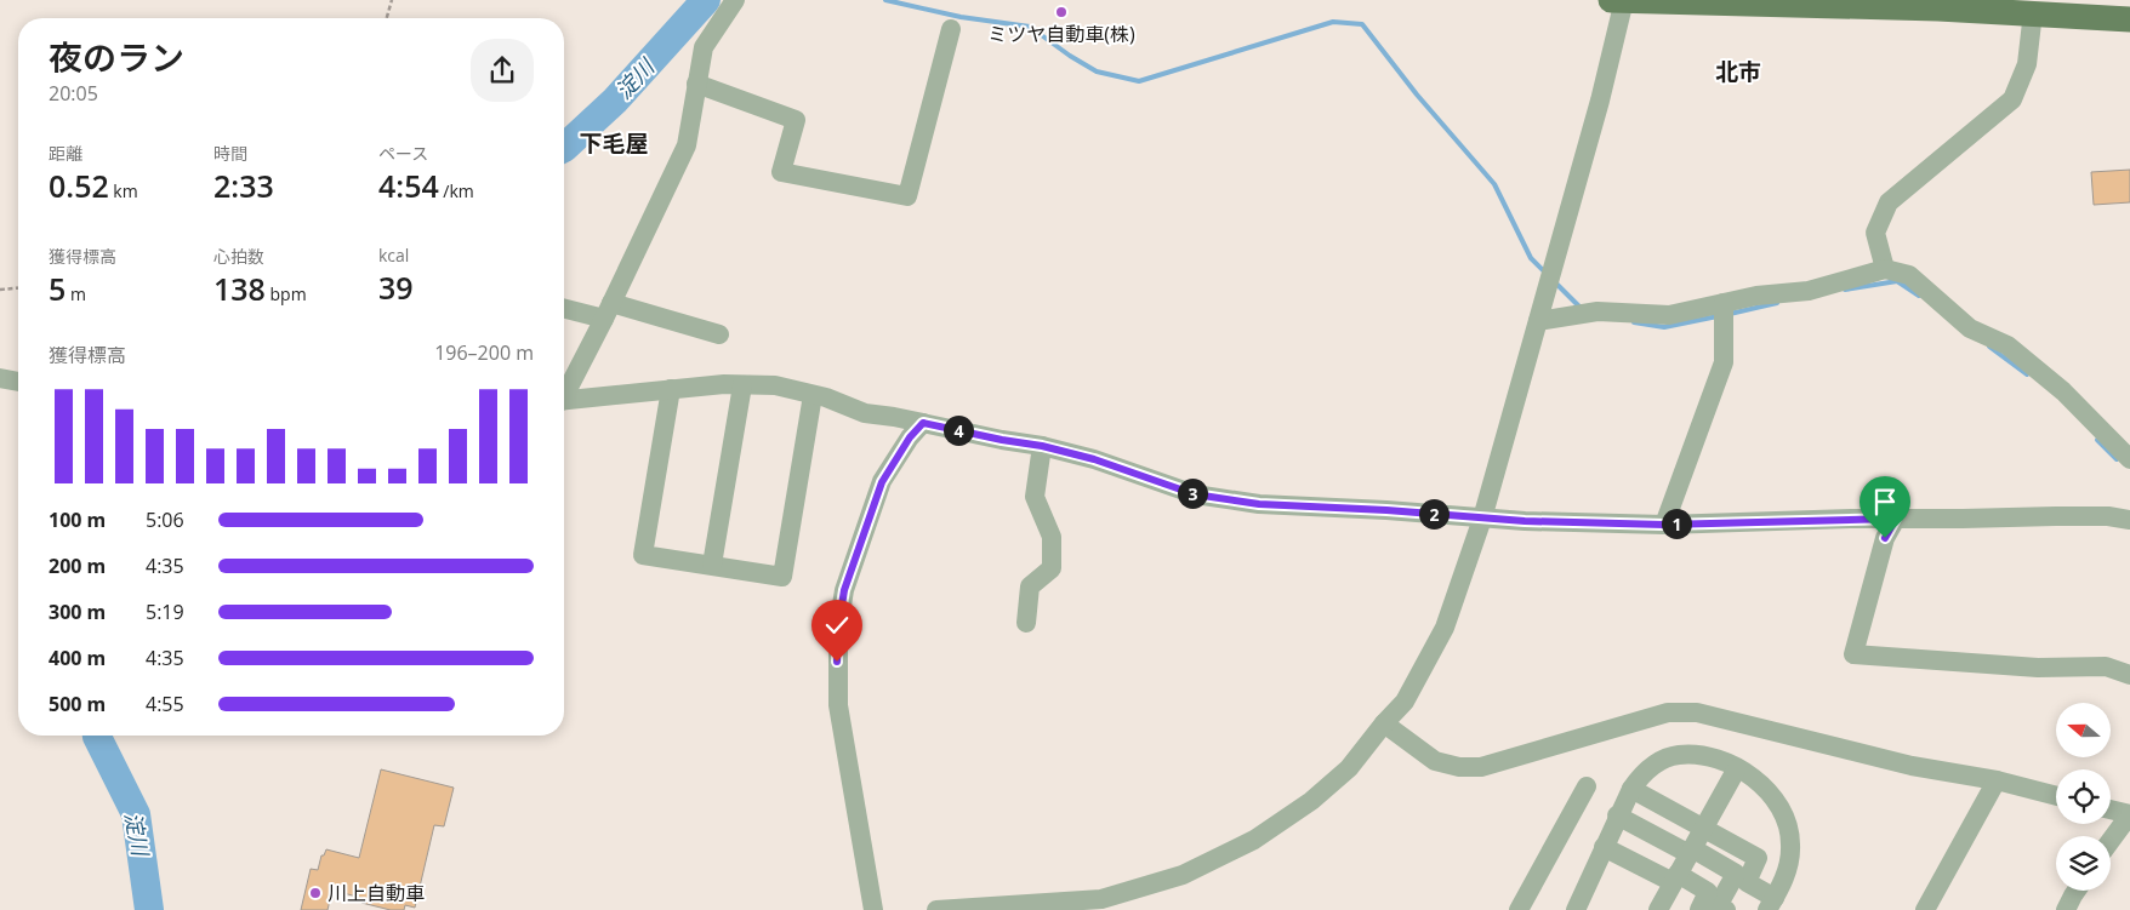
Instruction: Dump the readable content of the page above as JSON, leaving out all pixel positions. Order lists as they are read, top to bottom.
{
  "districts": ["北市", "下毛屋"],
  "water": ["淀川"],
  "places": ["ミツヤ自動車(株)", "川上自動車"],
  "north": "left",
  "page": {
    "heading": ["夜のラン", "20:05"],
    "stats": [
      ["距離", "0.52 km"],
      ["時間", "2:33"],
      ["ペース", "4:54 /km"],
      ["獲得標高", "5 m"],
      ["心拍数", "138 bpm"],
      ["kcal", "39"]
    ],
    "chart": ["獲得標高", "196–200 m"],
    "pins": [
      "4",
      "3",
      "2",
      "1"
    ],
    "list": [
      {
        "name": "100 m",
        "note": "5:06"
      },
      {
        "name": "200 m",
        "note": "4:35"
      },
      {
        "name": "300 m",
        "note": "5:19"
      },
      {
        "name": "400 m",
        "note": "4:35"
      },
      {
        "name": "500 m",
        "note": "4:55"
      }
    ]
  }
}
